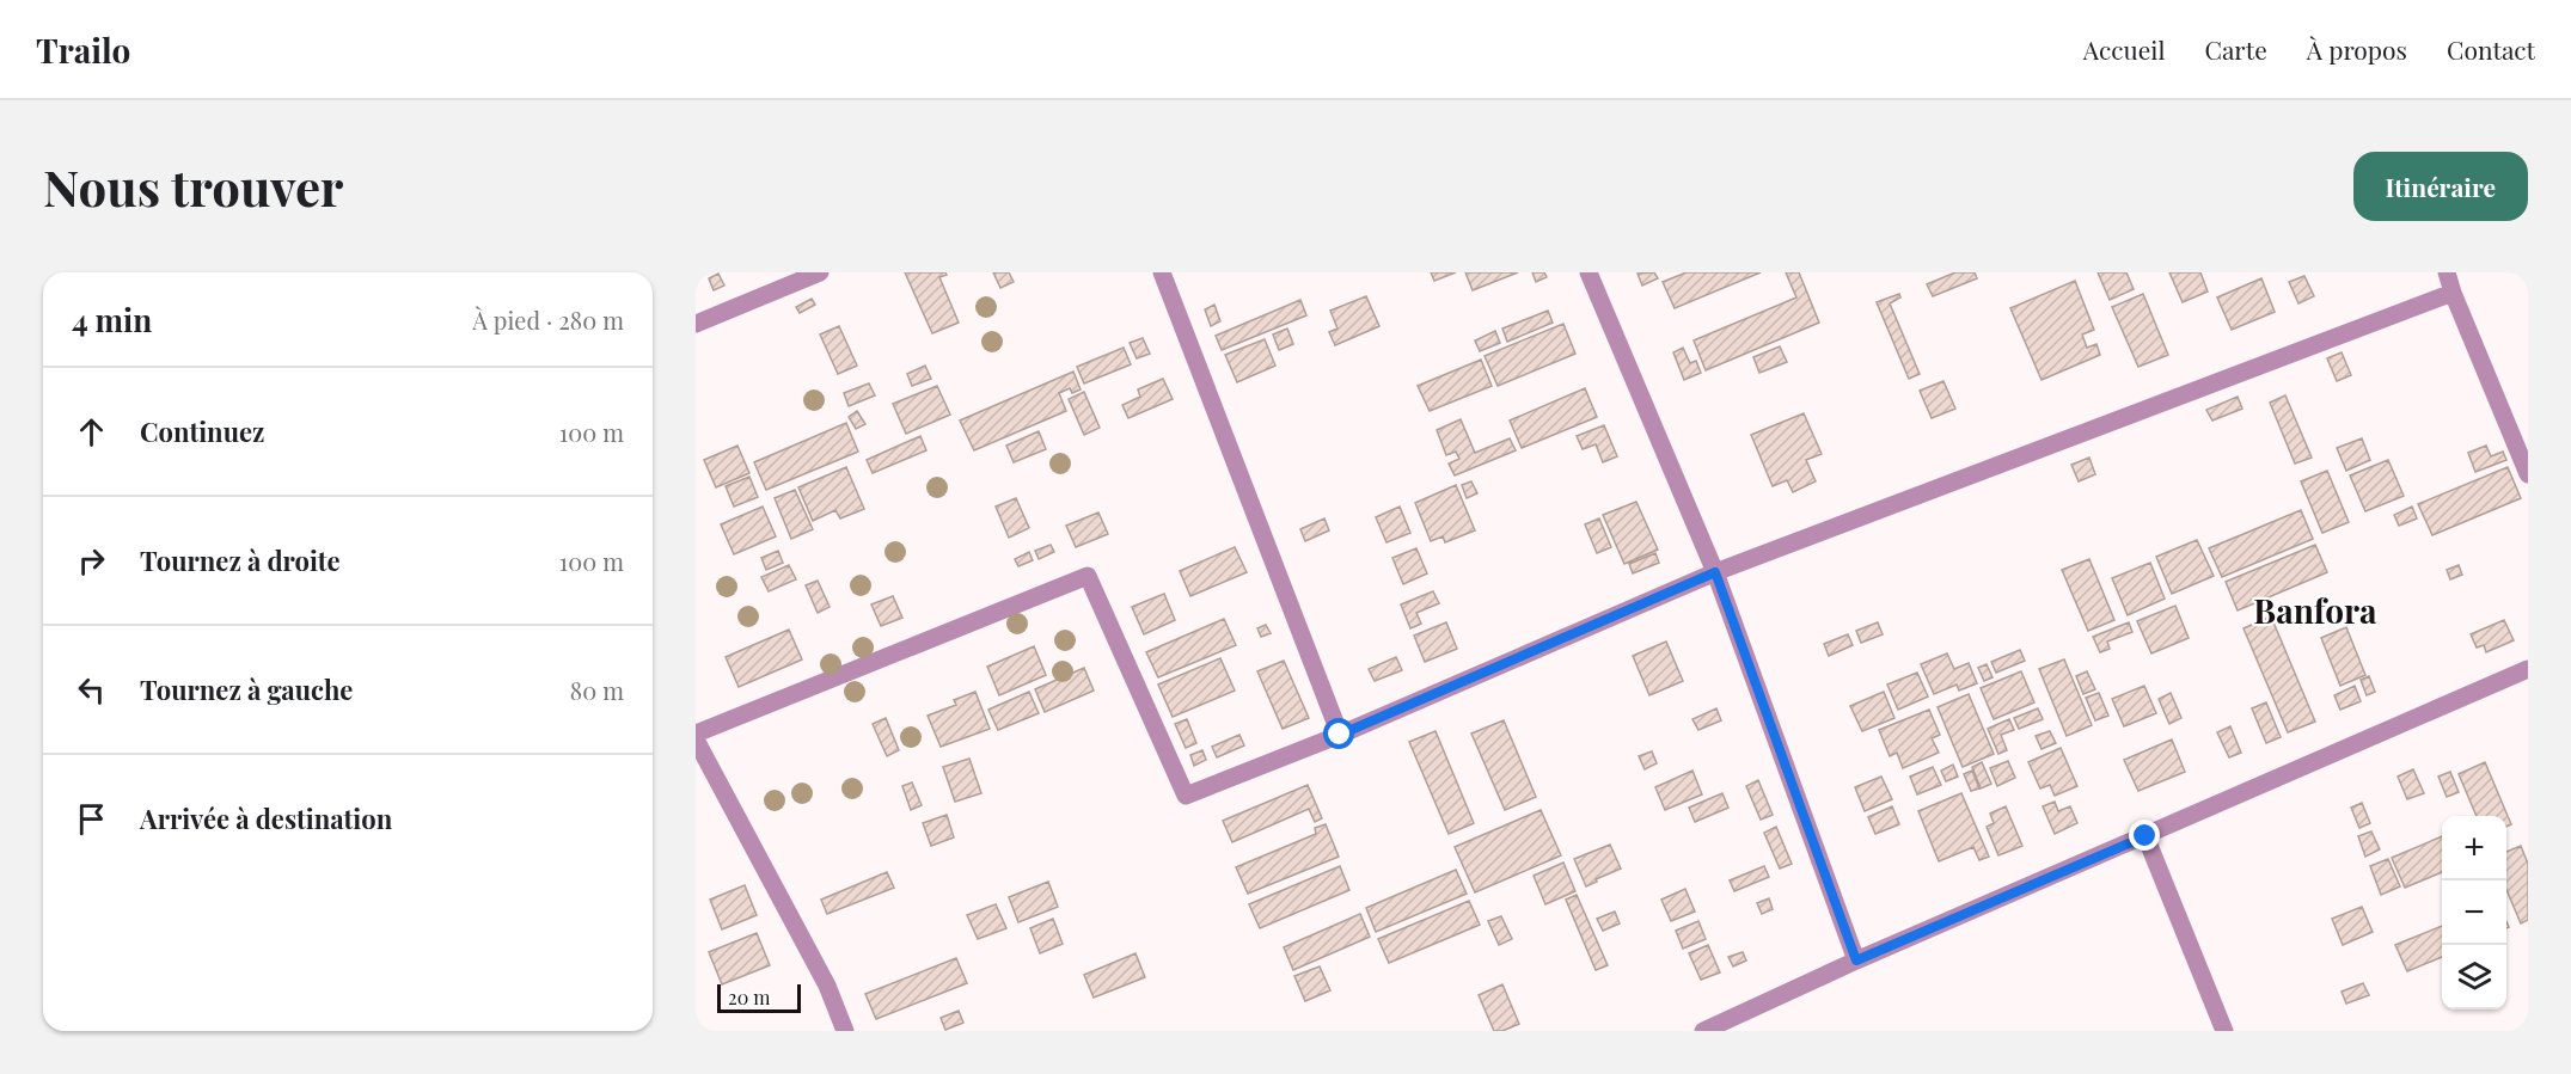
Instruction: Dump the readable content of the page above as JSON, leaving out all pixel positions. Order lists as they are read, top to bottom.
{
  "districts": ["Banfora"],
  "scale_bar": "20 m",
  "page": {
    "header": "Trailo",
    "nav": [
      "Accueil",
      "Carte",
      "À propos",
      "Contact"
    ],
    "buttons": "Itinéraire",
    "title": "Nous trouver",
    "heading": ["4 min", "À pied · 280 m"],
    "list": [
      ["Continuez", "100 m"],
      ["Tournez à droite", "100 m"],
      ["Tournez à gauche", "80 m"],
      "Arrivée à destination"
    ],
    "map_buttons": ["+", "−"],
    "scale": "20 m"
  }
}
